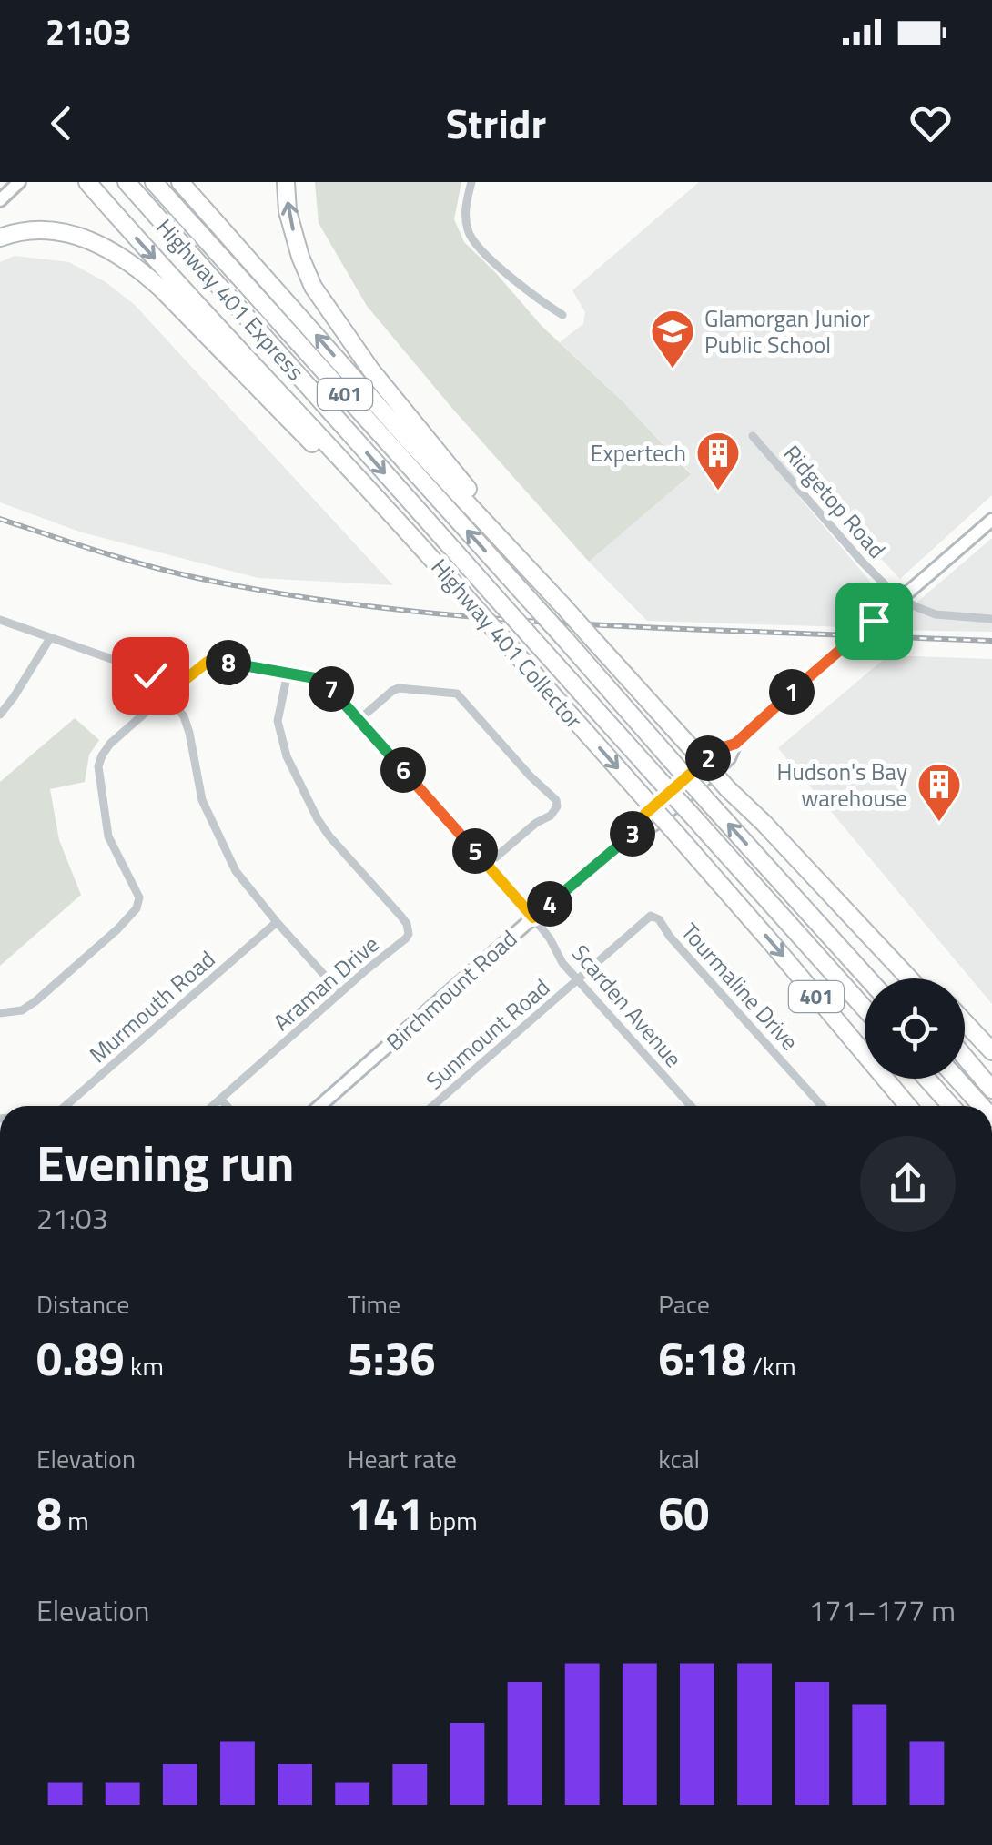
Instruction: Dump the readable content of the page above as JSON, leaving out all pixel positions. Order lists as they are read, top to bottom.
{
  "streets": {
    "highway": ["Highway 401 Express", "401", "Highway 401 Collector"],
    "main road": ["Birchmount Road"],
    "street": [
      "Ridgetop Road",
      "Araman Drive",
      "Tourmaline Drive",
      "Scarden Avenue",
      "Murmouth Road",
      "Sunmount Road"
    ]
  },
  "crossings": [
    ["Araman Drive", "Scarden Avenue"],
    ["Tourmaline Drive", "Scarden Avenue"],
    ["Tourmaline Drive", "Sunmount Road"],
    ["Birchmount Road", "Scarden Avenue"],
    ["Scarden Avenue", "Sunmount Road"]
  ],
  "places": {
    "school or university": ["Glamorgan Junior Public School"],
    "building": ["Expertech", "Hudson's Bay warehouse"]
  },
  "page": {
    "status": "21:03",
    "header": "Stridr",
    "pins": [
      "8",
      "7",
      "1",
      "2",
      "6",
      "3",
      "5",
      "4"
    ],
    "heading": ["Evening run", "21:03"],
    "stats": [
      ["Distance", "0.89 km"],
      ["Time", "5:36"],
      ["Pace", "6:18 /km"],
      ["Elevation", "8 m"],
      ["Heart rate", "141 bpm"],
      ["kcal", "60"]
    ],
    "chart": ["Elevation", "171–177 m"]
  }
}
